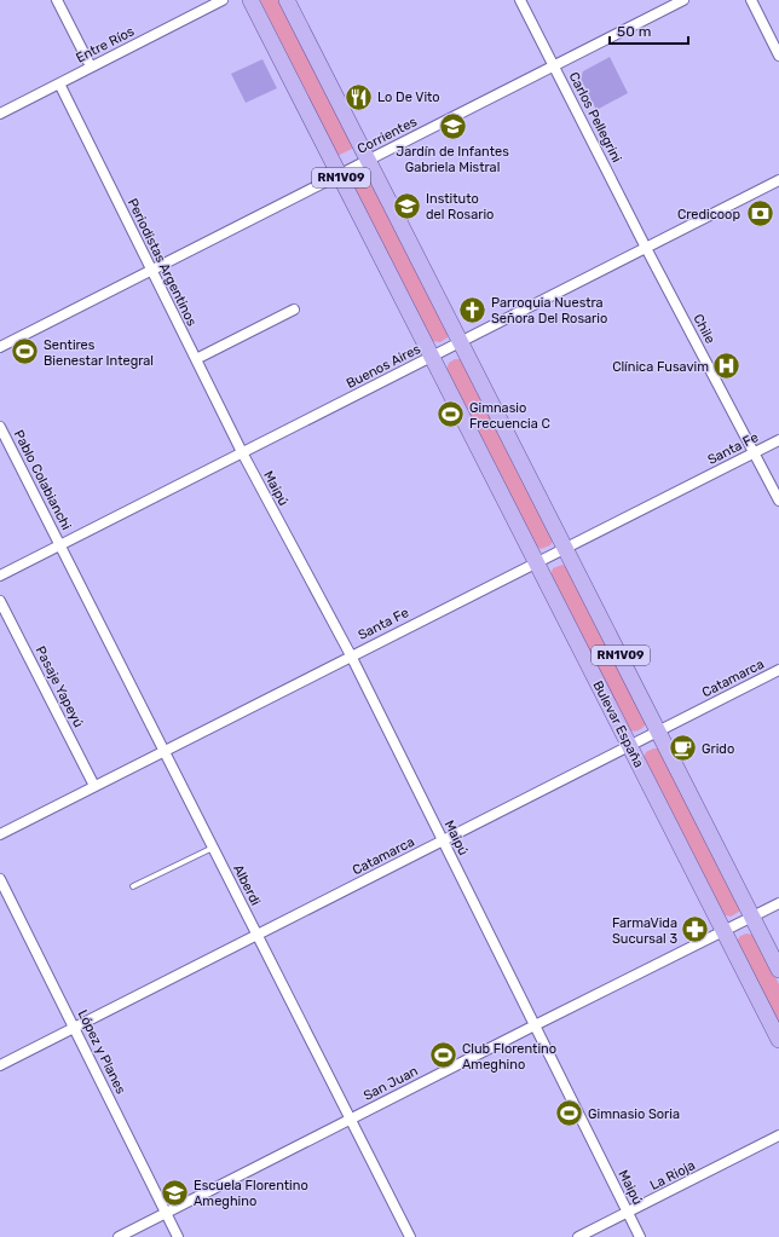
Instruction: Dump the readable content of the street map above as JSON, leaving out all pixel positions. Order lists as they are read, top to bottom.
{
  "streets": {
    "main road": ["RN1V09", "Bulevar España"],
    "street": [
      "Entre Ríos",
      "Carlos Pellegrini",
      "Corrientes",
      "Periodistas Argentinos",
      "Chile",
      "Buenos Aires",
      "Santa Fe",
      "Pablo Colabianchi",
      "Maipú",
      "Catamarca",
      "Pasaje Yapeyú",
      "Alberdi",
      "López y Planes",
      "San Juan",
      "La Rioja"
    ]
  },
  "crossings": [
    ["Entre Ríos", "Periodistas Argentinos"],
    ["Carlos Pellegrini", "Corrientes"],
    ["Carlos Pellegrini", "Chile"],
    ["Carlos Pellegrini", "Buenos Aires"],
    ["Corrientes", "RN1V09"],
    ["Corrientes", "Periodistas Argentinos"],
    ["RN1V09", "Buenos Aires"],
    ["RN1V09", "Santa Fe"],
    ["RN1V09", "Catamarca"],
    ["RN1V09", "Bulevar España"],
    ["RN1V09", "San Juan"],
    ["Periodistas Argentinos", "Buenos Aires"],
    ["Periodistas Argentinos", "Maipú"],
    ["Chile", "Buenos Aires"],
    ["Chile", "Santa Fe"],
    ["Buenos Aires", "Pablo Colabianchi"],
    ["Buenos Aires", "Maipú"],
    ["Buenos Aires", "Bulevar España"],
    ["Buenos Aires", "Alberdi"],
    ["Santa Fe", "Maipú"],
    ["Santa Fe", "Pasaje Yapeyú"],
    ["Santa Fe", "Bulevar España"],
    ["Santa Fe", "Alberdi"],
    ["Pablo Colabianchi", "Alberdi"],
    ["Maipú", "Catamarca"],
    ["Maipú", "San Juan"],
    ["Maipú", "La Rioja"],
    ["Catamarca", "Bulevar España"],
    ["Catamarca", "Alberdi"],
    ["Catamarca", "López y Planes"],
    ["Bulevar España", "San Juan"],
    ["Alberdi", "San Juan"],
    ["López y Planes", "San Juan"]
  ],
  "places": {
    "restaurant": ["Lo De Vito"],
    "school or university": ["Jardín de Infantes Gabriela Mistral", "Instituto del Rosario", "Escuela Florentino Ameghino"],
    "bank": ["Credicoop"],
    "church": ["Parroquia Nuestra Señora Del Rosario"],
    "sports": [
      "Sentires Bienestar Integral",
      "Gimnasio Frecuencia C",
      "Club Florentino Ameghino",
      "Gimnasio Soria"
    ],
    "hospital": ["Clínica Fusavim"],
    "cafe": ["Grido"],
    "pharmacy": ["FarmaVida Sucursal 3"]
  },
  "scale_bar": "50 m"
}
